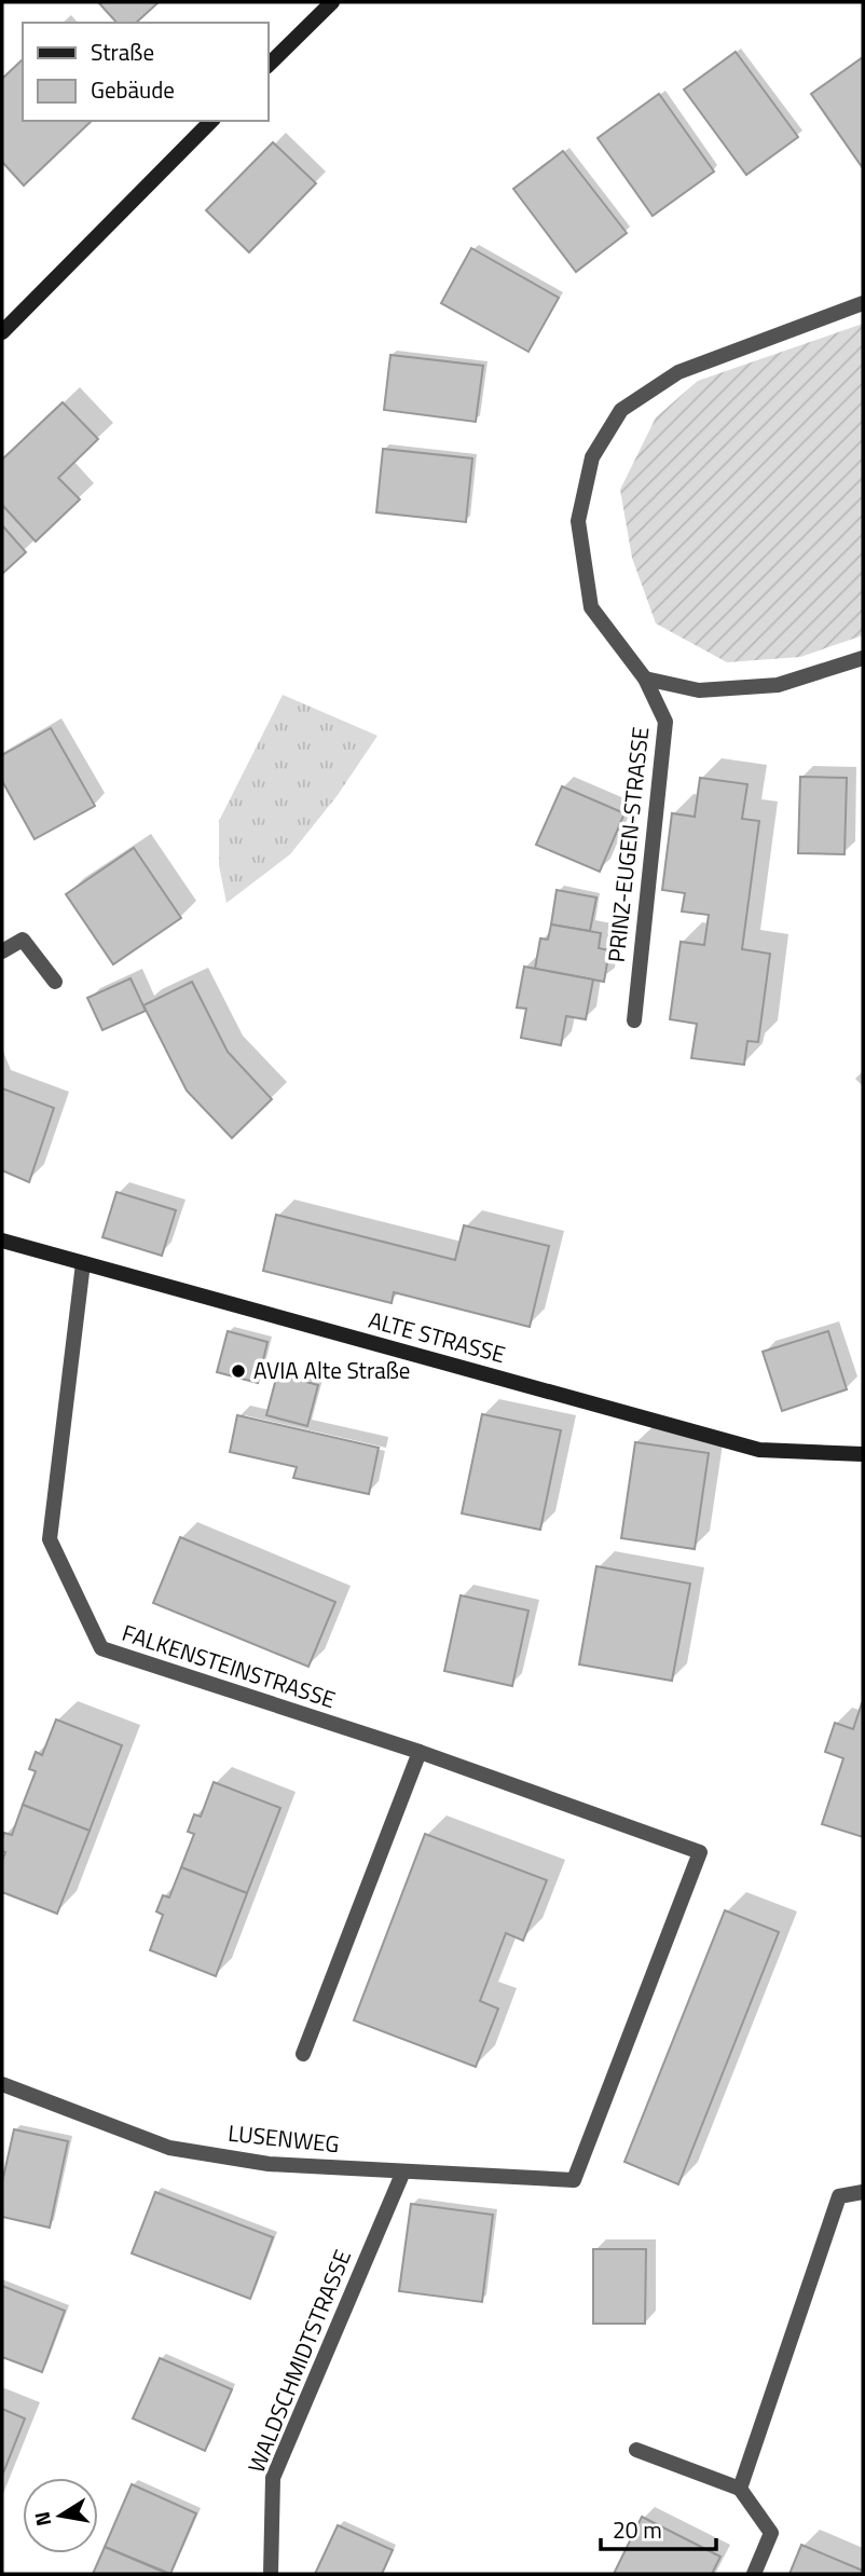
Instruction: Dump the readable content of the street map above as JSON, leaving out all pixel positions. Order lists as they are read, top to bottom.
{
  "streets": {
    "street": [
      "PRINZ-EUGEN-STRASSE",
      "ALTE STRASSE",
      "FALKENSTEINSTRASSE",
      "LUSENWEG",
      "WALDSCHMIDTSTRASSE"
    ]
  },
  "crossings": [
    ["ALTE STRASSE", "FALKENSTEINSTRASSE"],
    ["FALKENSTEINSTRASSE", "LUSENWEG"],
    ["LUSENWEG", "WALDSCHMIDTSTRASSE"]
  ],
  "places": ["AVIA Alte Straße"],
  "legend": ["Straße", "Gebäude"],
  "scale_bar": "20 m",
  "north": "left"
}
